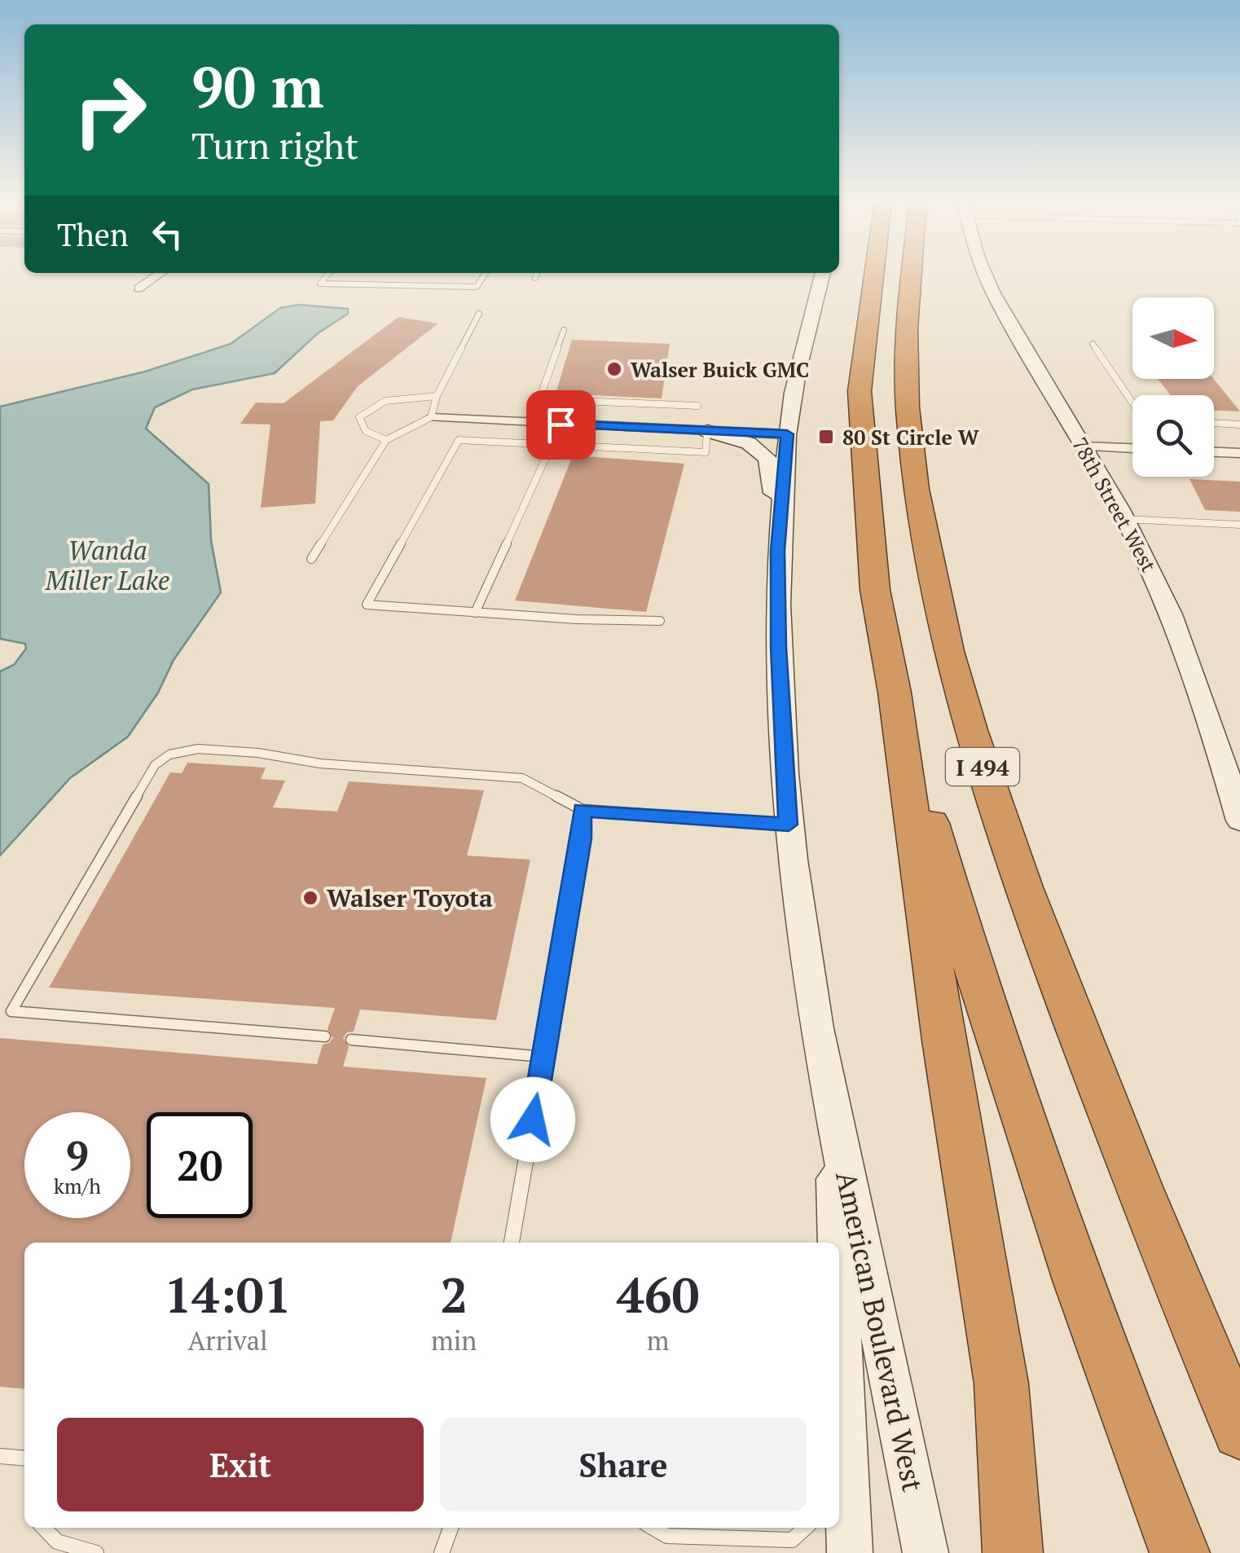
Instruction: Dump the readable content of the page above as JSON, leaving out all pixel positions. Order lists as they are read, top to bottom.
{
  "streets": {
    "highway": ["I 494"],
    "street": ["78th Street West", "American Boulevard West"]
  },
  "water": ["Wanda Miller Lake"],
  "places": {
    "other": ["Walser Buick GMC", "Walser Toyota"],
    "transit": ["80 St Circle W"]
  },
  "north": "right",
  "page": {
    "turn": ["90 m", "Turn right"],
    "then": "Then",
    "speed": "9 km/h",
    "limit": "20",
    "eta": [
      "14:01",
      "Arrival",
      "2",
      "min",
      "460",
      "m"
    ],
    "buttons": ["Exit", "Share"]
  }
}
